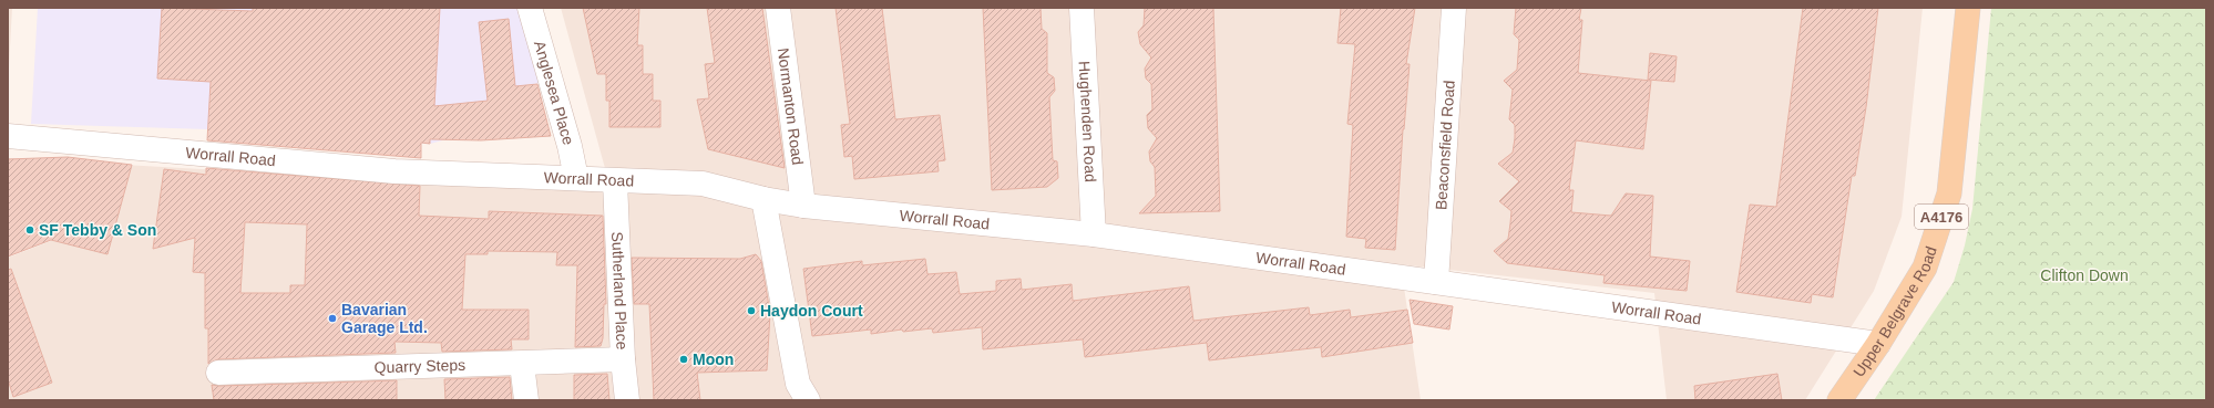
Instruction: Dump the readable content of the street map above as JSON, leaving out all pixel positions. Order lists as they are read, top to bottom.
{
  "streets": {
    "main road": ["A4176", "Upper Belgrave Road"],
    "street": [
      "Anglesea Place",
      "Normanton Road",
      "Hughenden Road",
      "Beaconsfield Road",
      "Worrall Road",
      "Sutherland Place",
      "Quarry Steps"
    ]
  },
  "crossings": [
    ["Anglesea Place", "Worrall Road"],
    ["Normanton Road", "Worrall Road"],
    ["Hughenden Road", "Worrall Road"],
    ["Beaconsfield Road", "Worrall Road"],
    ["Worrall Road", "Sutherland Place"],
    ["Worrall Road", "Upper Belgrave Road"],
    ["Sutherland Place", "Quarry Steps"]
  ],
  "parks": ["Clifton Down"],
  "places": [
    "SF Tebby & Son",
    "Haydon Court",
    "Bavarian Garage Ltd.",
    "Moon"
  ]
}
